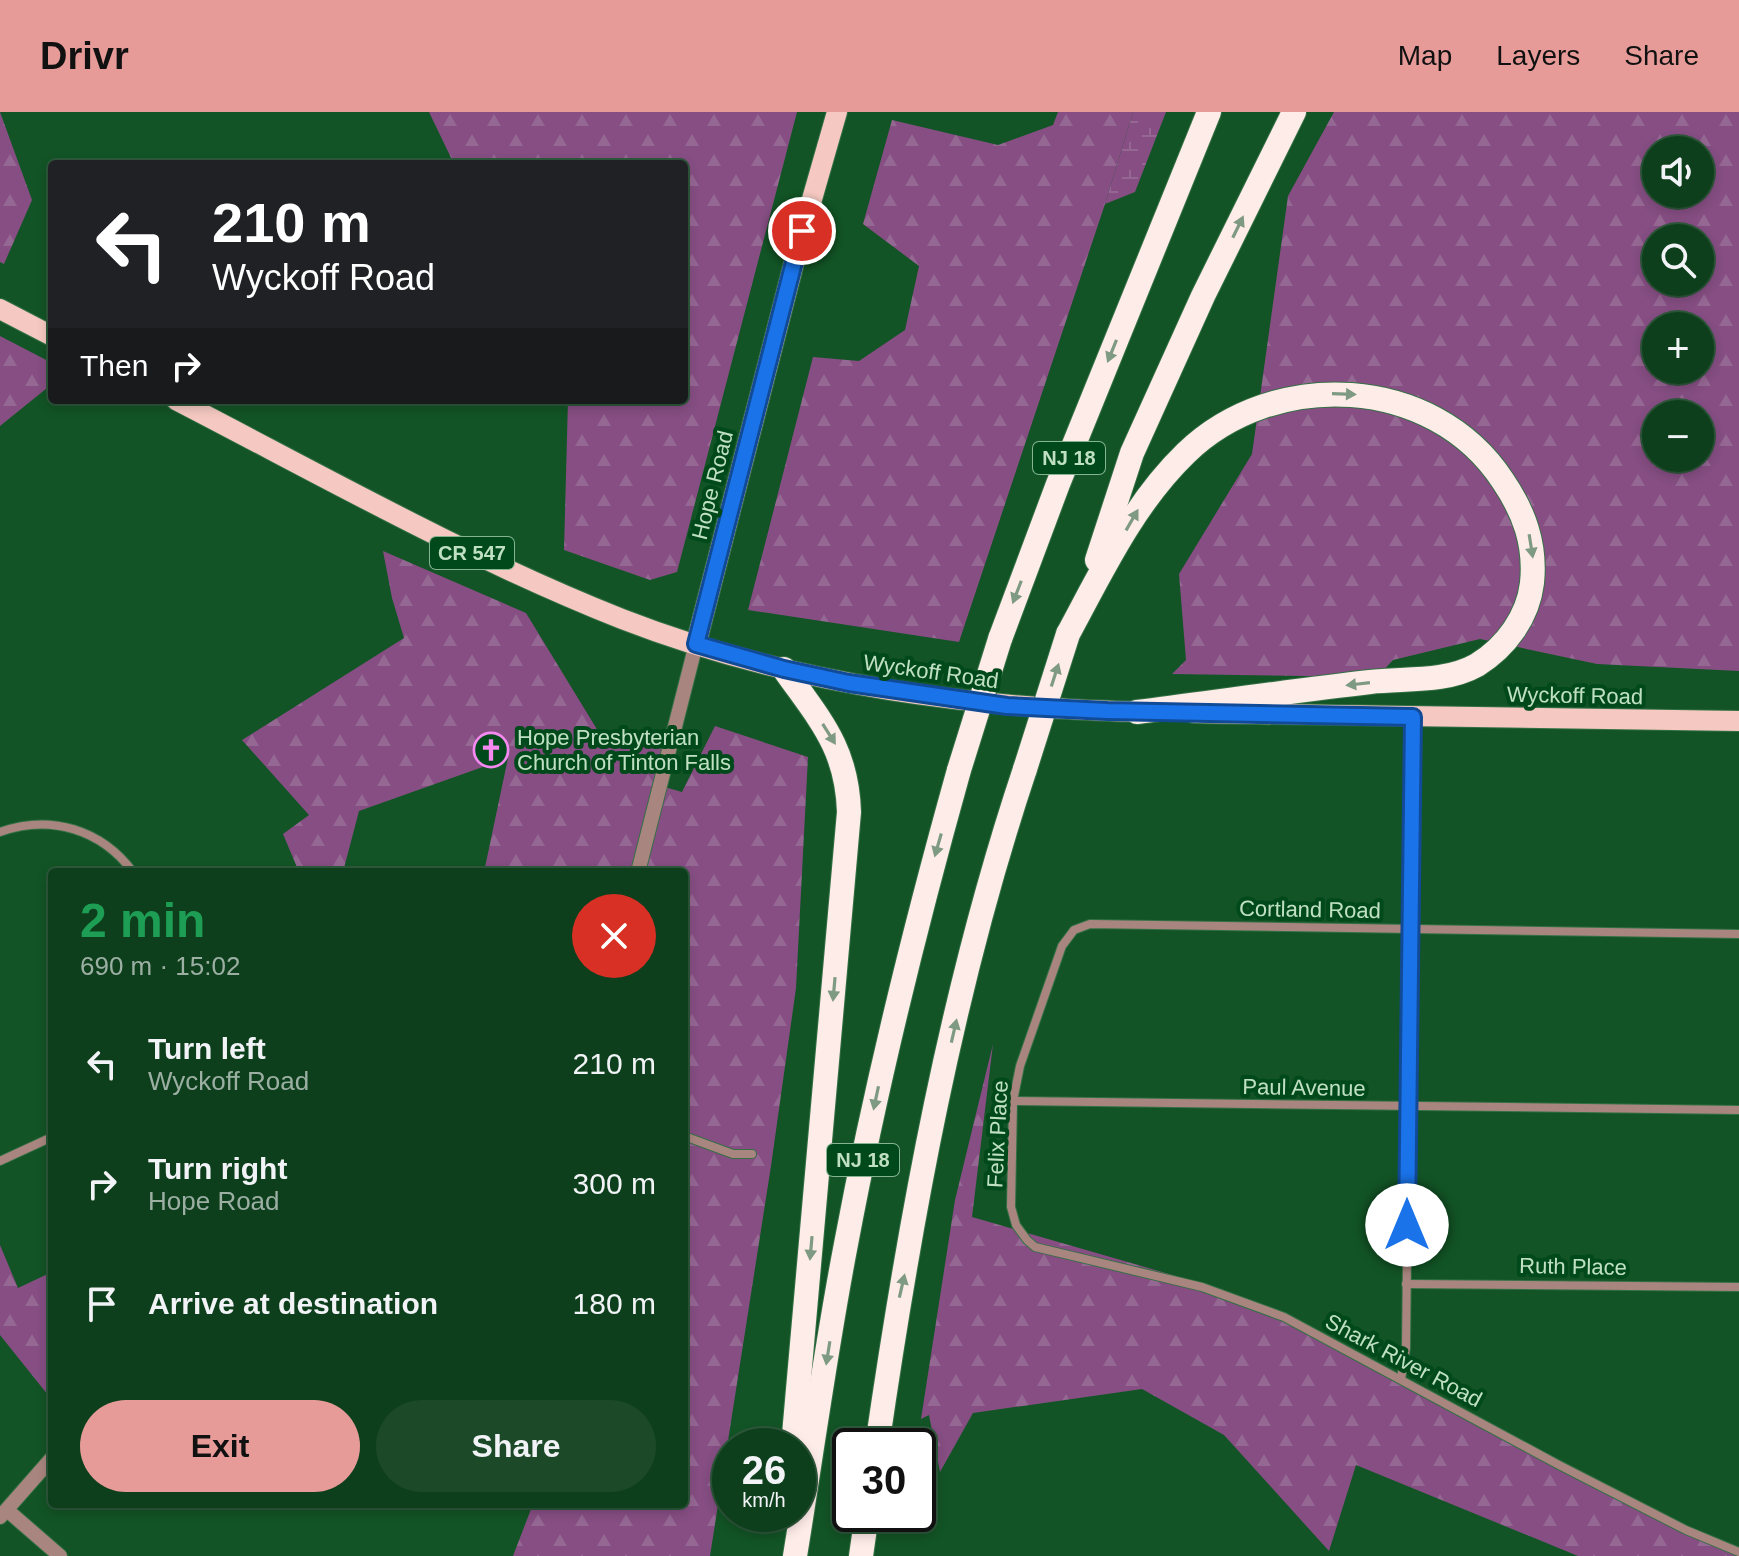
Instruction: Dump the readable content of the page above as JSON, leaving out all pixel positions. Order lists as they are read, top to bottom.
{
  "streets": {
    "highway": ["NJ 18"],
    "main road": ["Hope Road", "CR 547", "Wyckoff Road"],
    "street": [
      "Cortland Road",
      "Paul Avenue",
      "Felix Place",
      "Ruth Place",
      "Shark River Road"
    ]
  },
  "crossings": [
    ["Hope Road", "Wyckoff Road"],
    ["Cortland Road", "Felix Place"],
    ["Paul Avenue", "Felix Place"],
    ["Felix Place", "Shark River Road"]
  ],
  "places": {
    "church": ["Hope Presbyterian Church of Tinton Falls"]
  },
  "page": {
    "header": "Drivr",
    "nav": ["Map", "Layers", "Share"],
    "map_buttons": ["+", "−"],
    "turn": ["210 m", "Wyckoff Road"],
    "then": "Then",
    "heading": ["2 min", "690 m · 15:02"],
    "list": [
      {
        "name": "Turn left",
        "note": "Wyckoff Road",
        "value": "210 m"
      },
      {
        "name": "Turn right",
        "note": "Hope Road",
        "value": "300 m"
      },
      {
        "name": "Arrive at destination",
        "value": "180 m"
      }
    ],
    "buttons": ["Exit", "Share"],
    "speed": "26 km/h",
    "limit": "30"
  }
}
